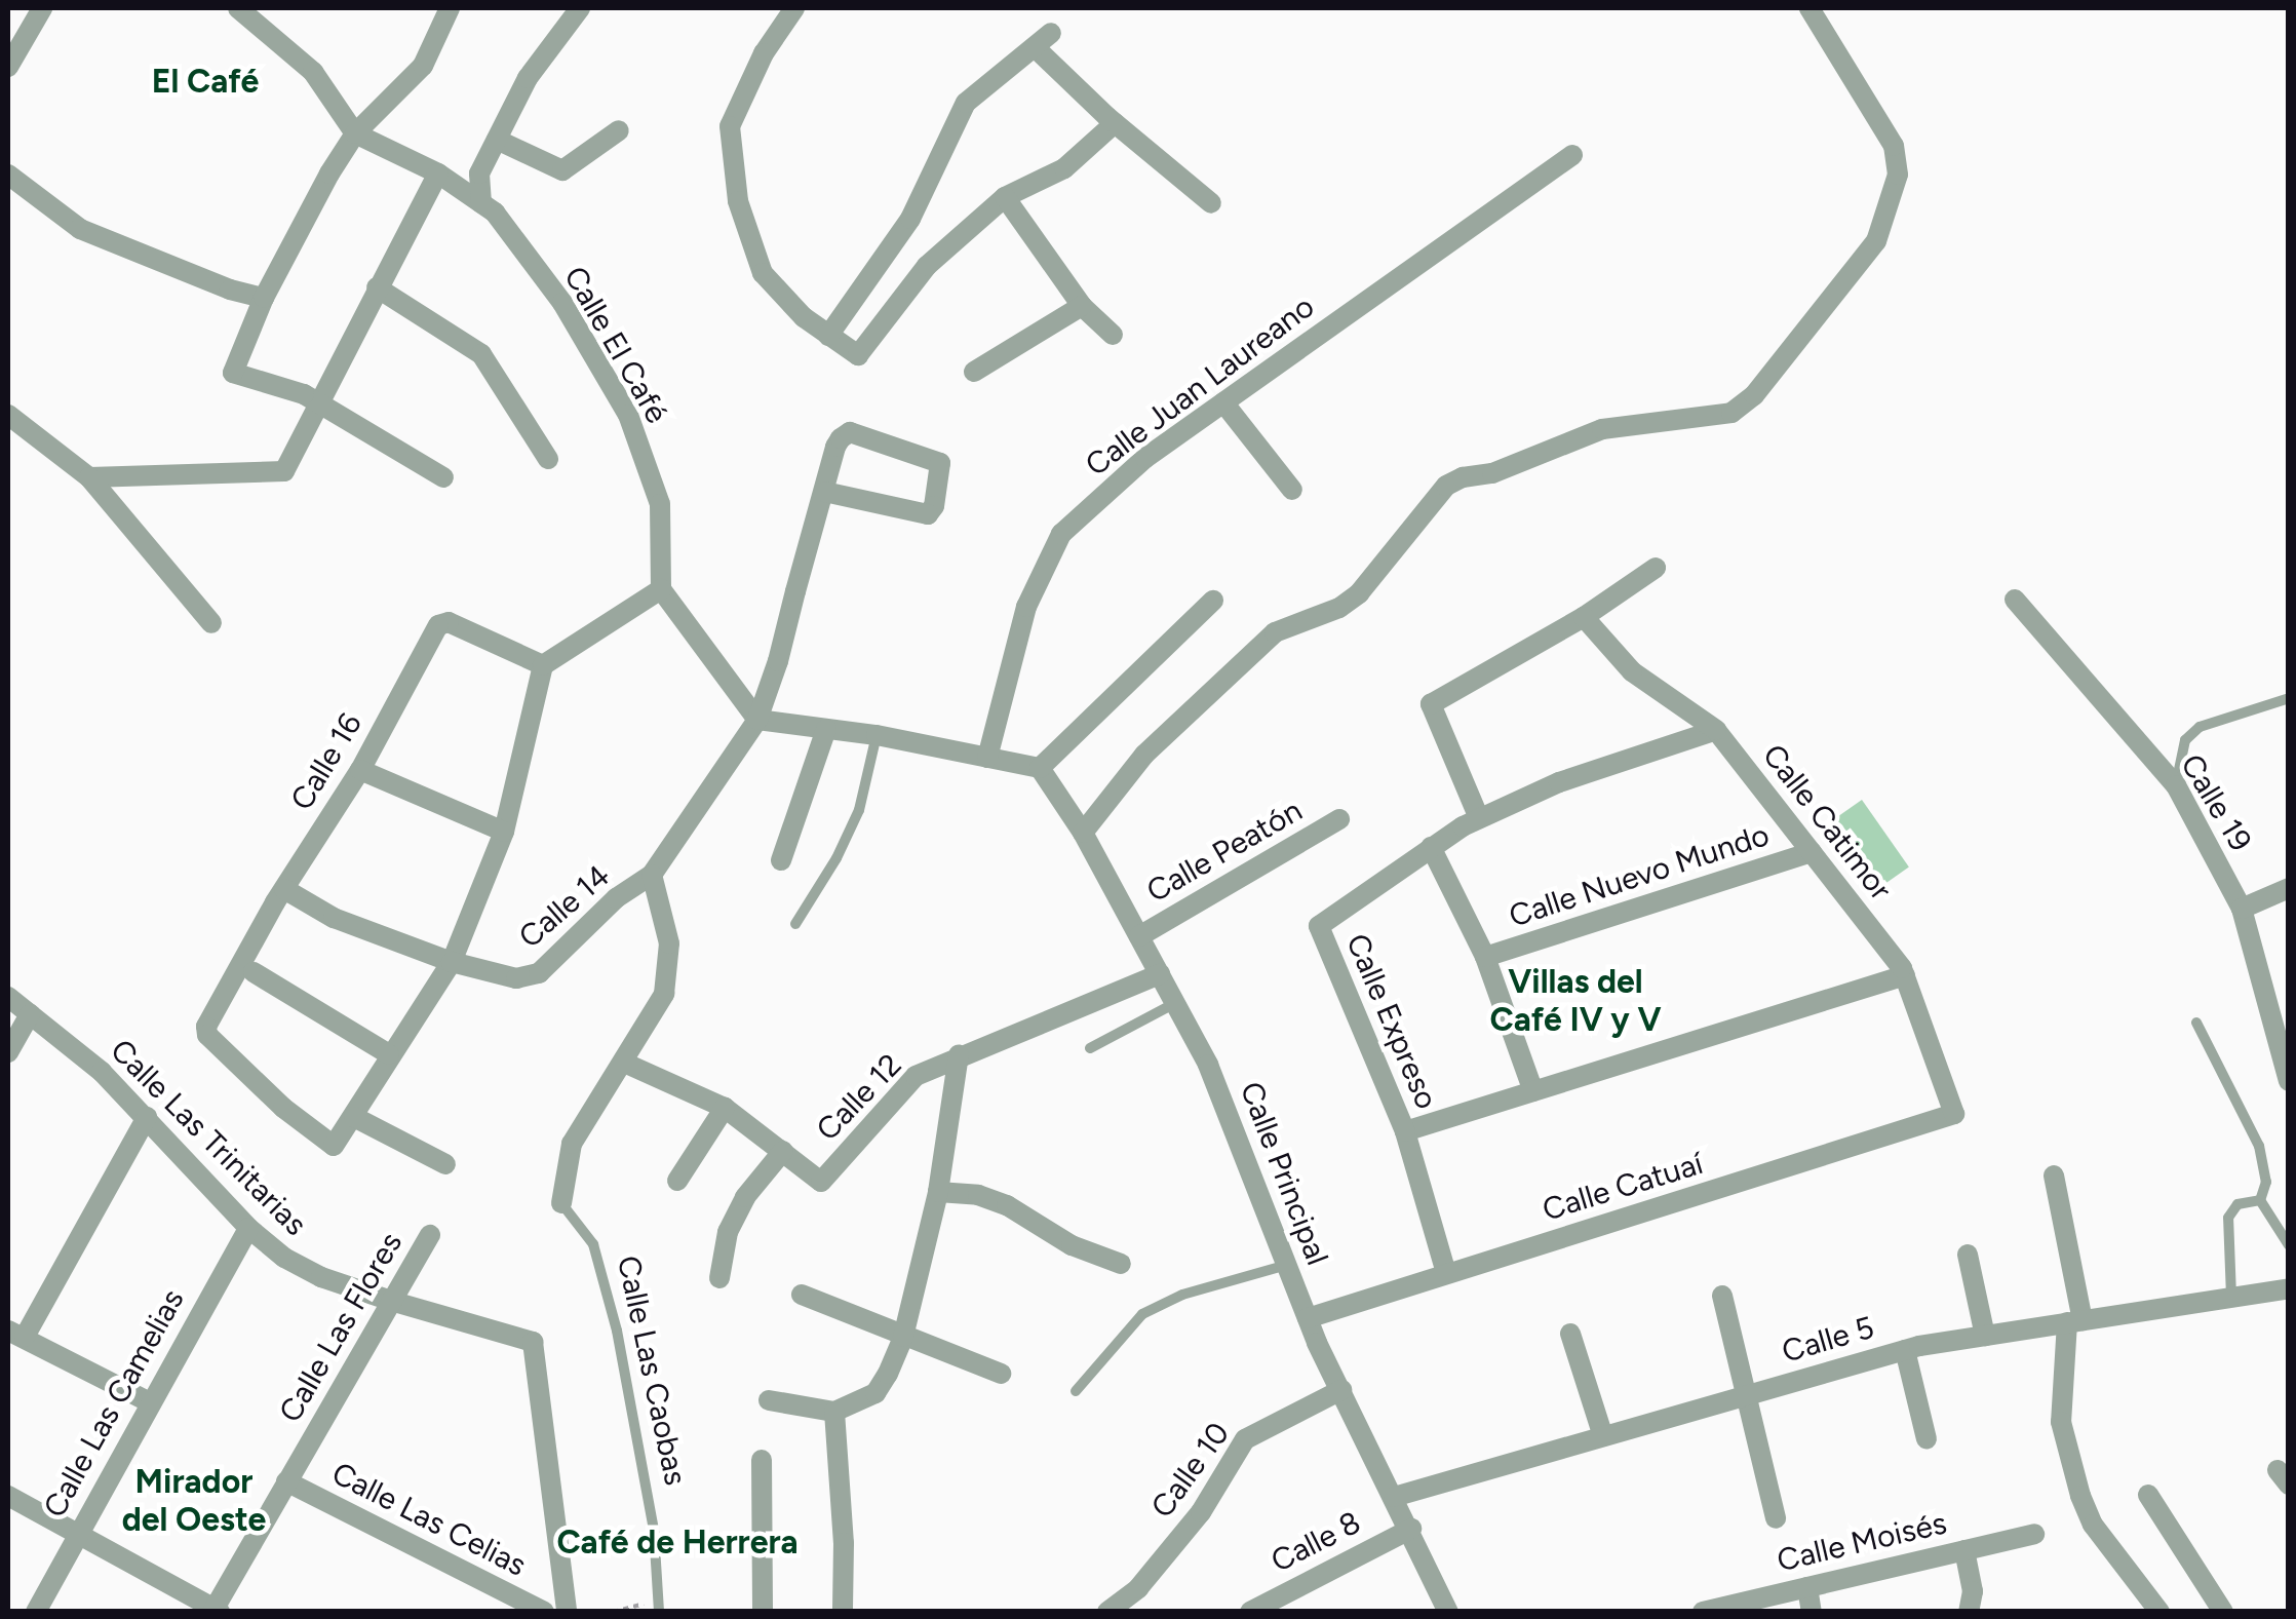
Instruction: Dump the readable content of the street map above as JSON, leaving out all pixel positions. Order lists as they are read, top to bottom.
{
  "streets": {
    "street": [
      "Calle El Café",
      "Calle Juan Laureano",
      "Calle 16",
      "Calle 19",
      "Calle Catimor",
      "Calle Peatón",
      "Calle Nuevo Mundo",
      "Calle 14",
      "Calle Expreso",
      "Calle 12",
      "Calle Las Trinitarias",
      "Calle Principal",
      "Calle Catuaí",
      "Calle Las Flores",
      "Calle 5",
      "Calle Las Caobas",
      "Calle Las Camelias",
      "Calle 10",
      "Calle Las Celias",
      "Calle 8",
      "Calle Moisés"
    ]
  },
  "crossings": [
    ["Calle 16", "Calle 14"],
    ["Calle Catimor", "Calle Nuevo Mundo"],
    ["Calle Catimor", "Calle Expreso"],
    ["Calle Catimor", "Calle Catuaí"],
    ["Calle Peatón", "Calle Principal"],
    ["Calle 14", "Calle Las Caobas"],
    ["Calle Expreso", "Calle Catuaí"],
    ["Calle 12", "Calle Principal"],
    ["Calle 12", "Calle Las Caobas"],
    ["Calle Las Trinitarias", "Calle Las Flores"],
    ["Calle Las Trinitarias", "Calle Las Camelias"],
    ["Calle Principal", "Calle Catuaí"],
    ["Calle Principal", "Calle 5"],
    ["Calle Principal", "Calle 10"],
    ["Calle Principal", "Calle 8"],
    ["Calle Las Flores", "Calle Las Celias"]
  ],
  "districts": [
    "El Café",
    "Villas del Café IV y V",
    "Mirador del Oeste",
    "Café de Herrera"
  ]
}
